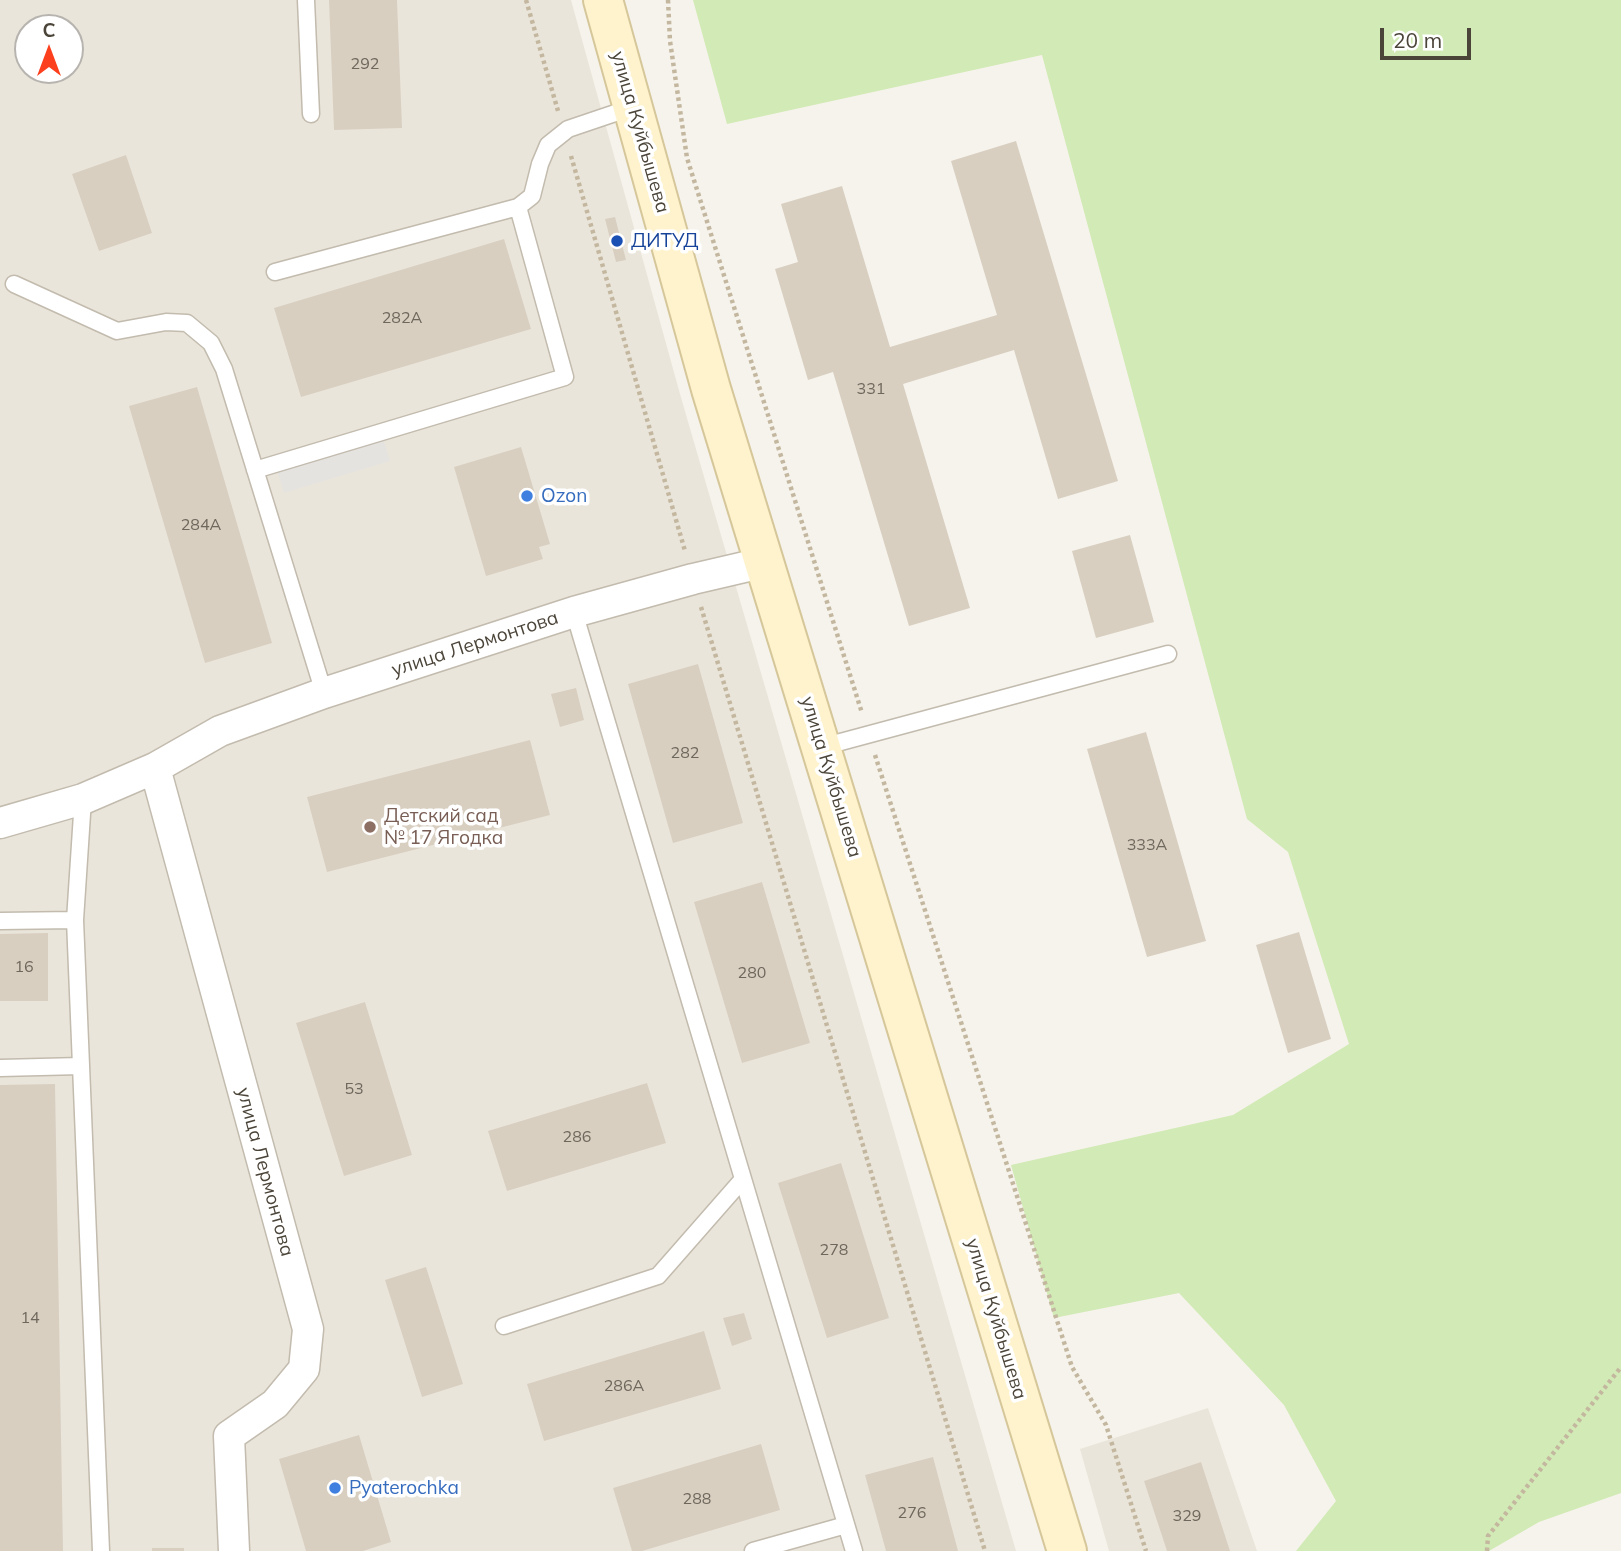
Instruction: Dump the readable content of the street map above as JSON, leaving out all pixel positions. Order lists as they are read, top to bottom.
{
  "streets": {
    "street": ["улица Куйбышева", "улица Лермонтова"]
  },
  "crossings": [
    ["улица Куйбышева", "улица Лермонтова"]
  ],
  "places": [
    "ДИТУД",
    "Ozon",
    "Детский сад № 17 Ягодка",
    "Pyaterochka"
  ],
  "house_numbers": [
    "292",
    "282А",
    "331",
    "284А",
    "282",
    "333А",
    "16",
    "280",
    "53",
    "286",
    "278",
    "14",
    "286А",
    "288",
    "276",
    "329"
  ],
  "scale_bar": "20 m",
  "north": "top"
}
